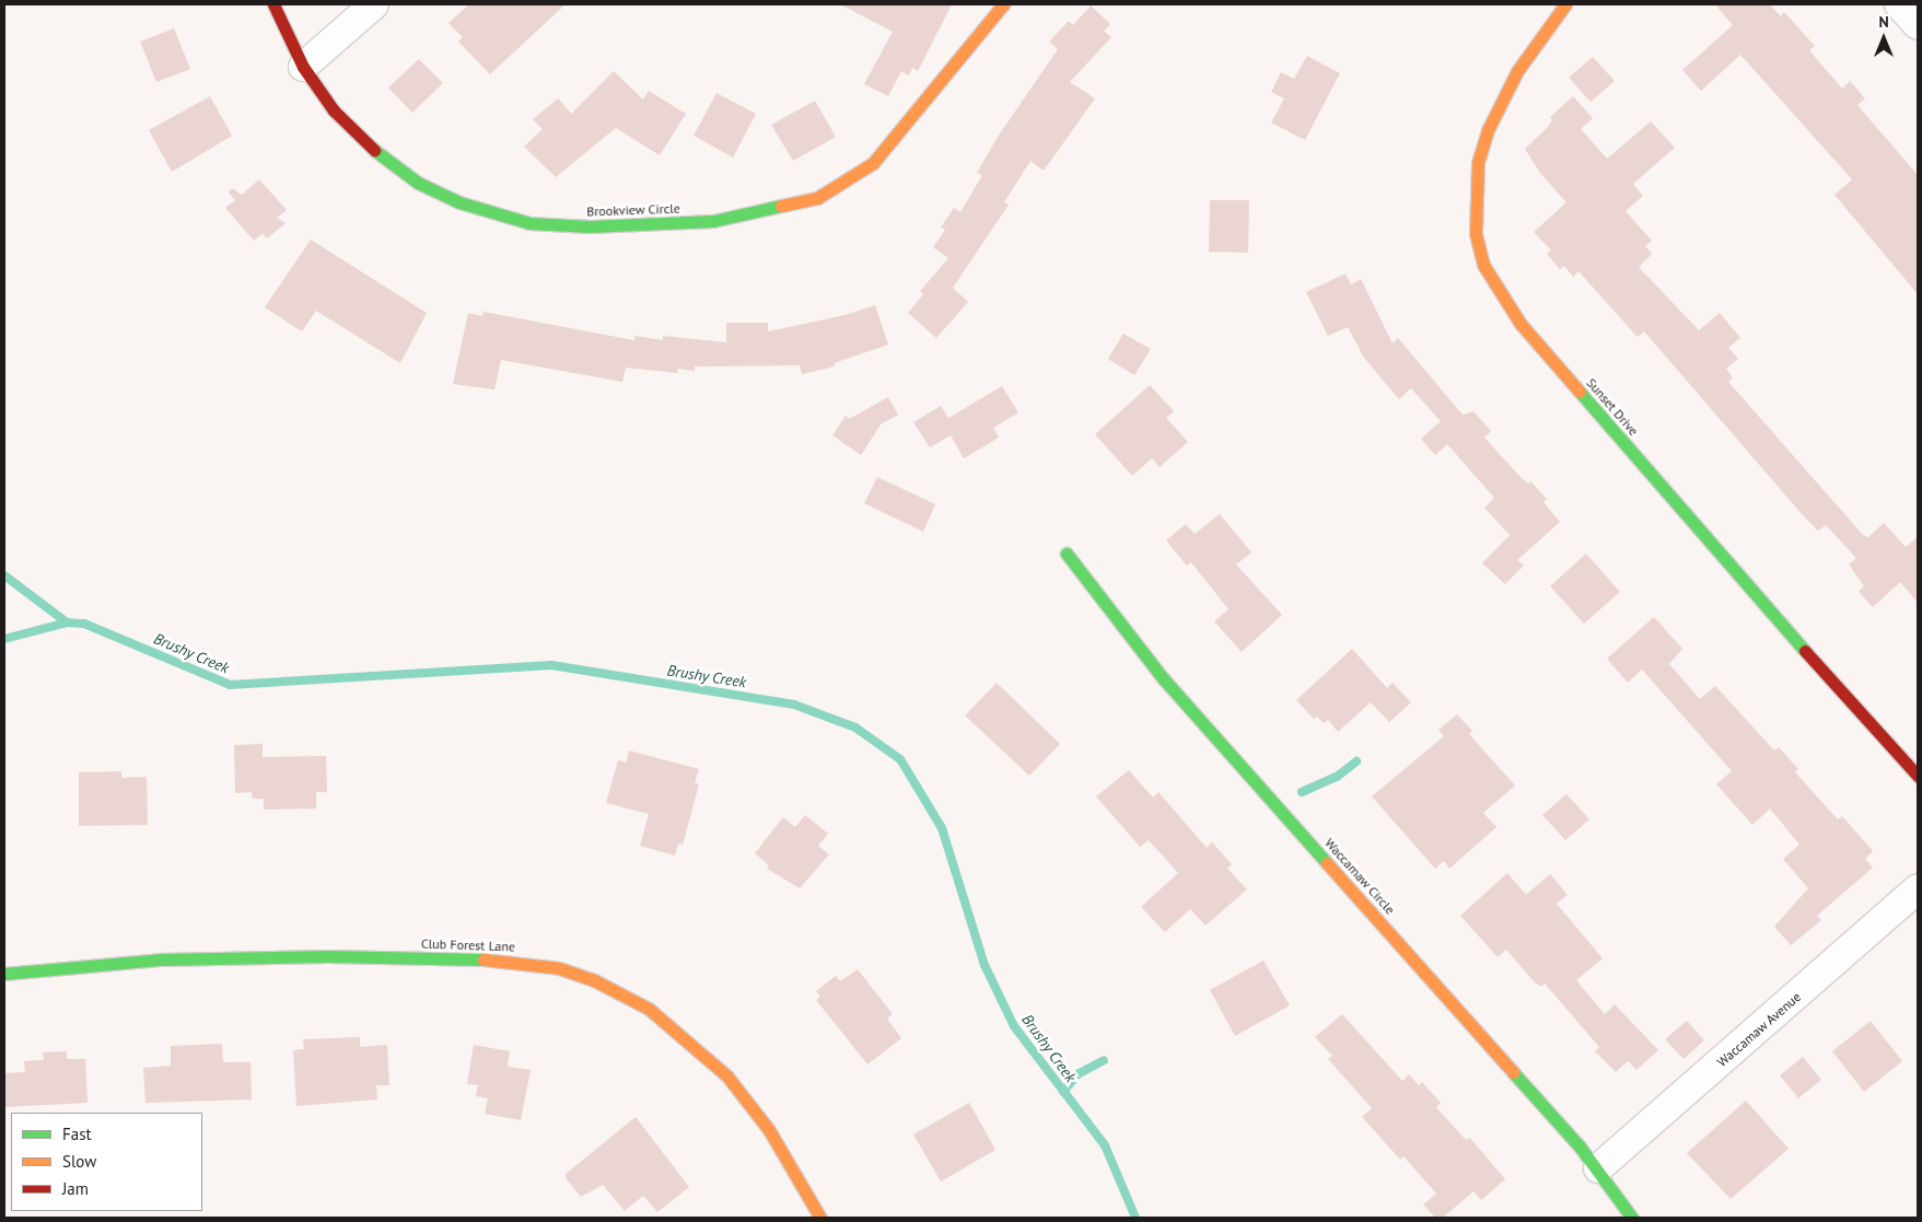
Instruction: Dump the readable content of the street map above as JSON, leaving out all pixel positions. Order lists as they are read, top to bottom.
{
  "streets": {
    "street": [
      "Brookview Circle",
      "Sunset Drive",
      "Waccamaw Circle",
      "Club Forest Lane",
      "Waccamaw Avenue"
    ]
  },
  "crossings": [
    ["Waccamaw Circle", "Waccamaw Avenue"]
  ],
  "water": ["Brushy Creek"],
  "legend": ["Fast", "Slow", "Jam"],
  "north": "top"
}
